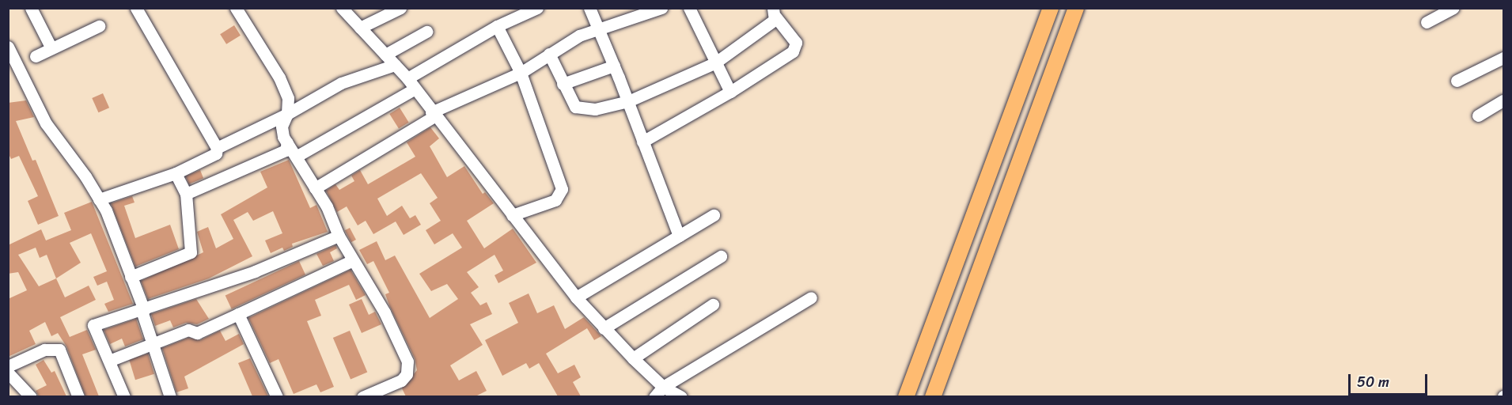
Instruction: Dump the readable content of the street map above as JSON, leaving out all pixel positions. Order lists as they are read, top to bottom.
{
  "scale_bar": "50 m"
}
